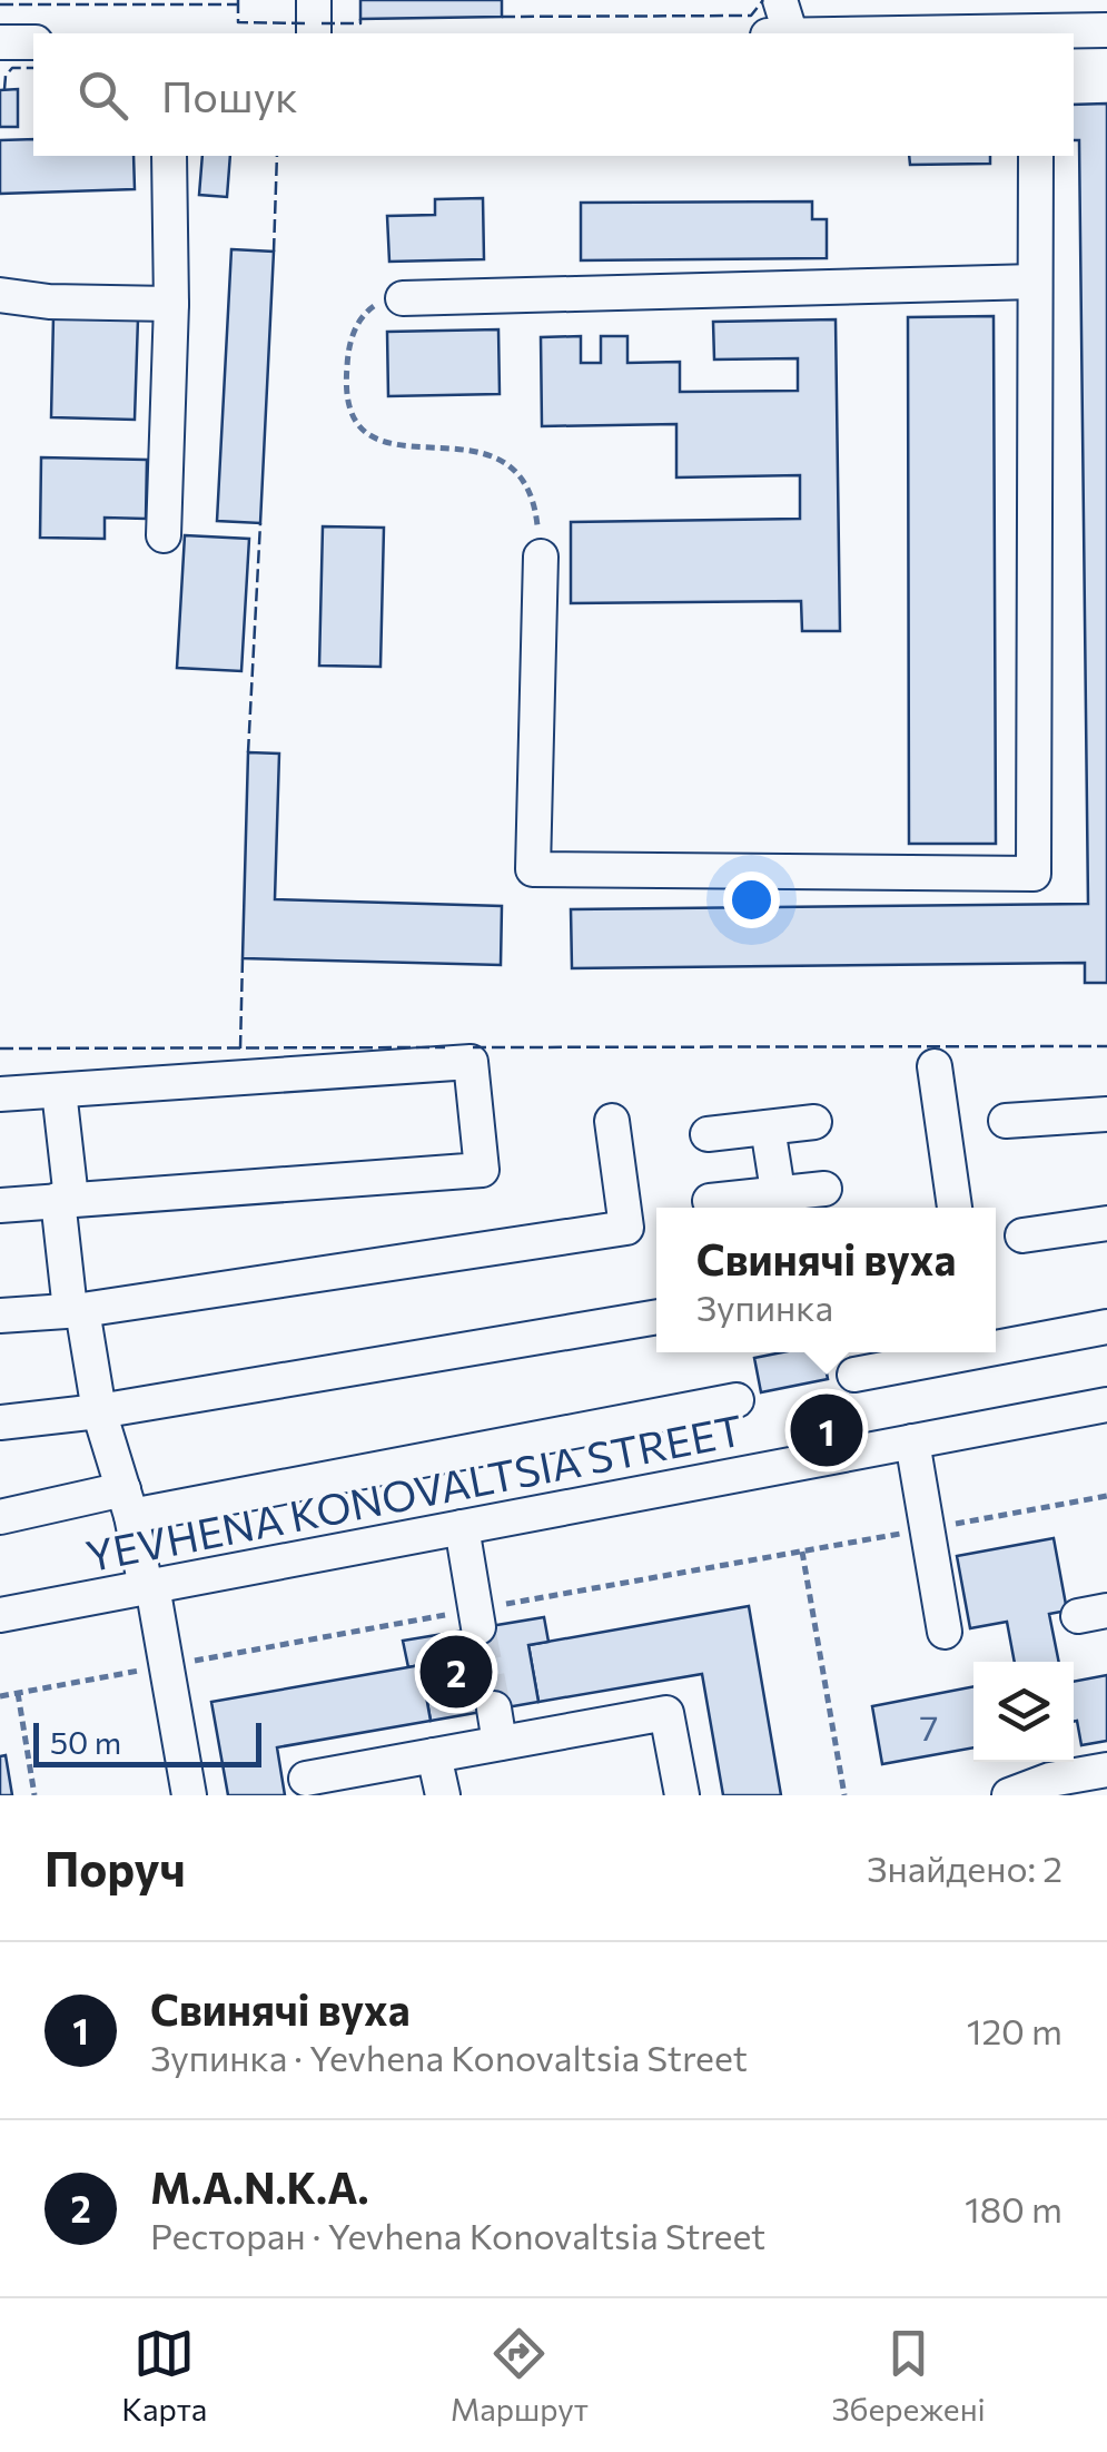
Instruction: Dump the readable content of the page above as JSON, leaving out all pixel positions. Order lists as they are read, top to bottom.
{
  "streets": {
    "street": ["YEVHENA KONOVALTSIA STREET"]
  },
  "house_numbers": ["7"],
  "scale_bar": "50 m",
  "page": {
    "search": "Пошук",
    "popup": ["Свинячі вуха", "Зупинка"],
    "pins": ["1", "2"],
    "scale": "50 m",
    "heading": ["Поруч", "Знайдено: 2"],
    "list": [
      {
        "mark": "1",
        "name": "Свинячі вуха",
        "note": "Зупинка · Yevhena Konovaltsia Street",
        "value": "120 m"
      },
      {
        "mark": "2",
        "name": "M.A.N.K.A.",
        "note": "Ресторан · Yevhena Konovaltsia Street",
        "value": "180 m"
      }
    ],
    "nav": ["Карта", "Маршрут", "Збережені"]
  }
}
